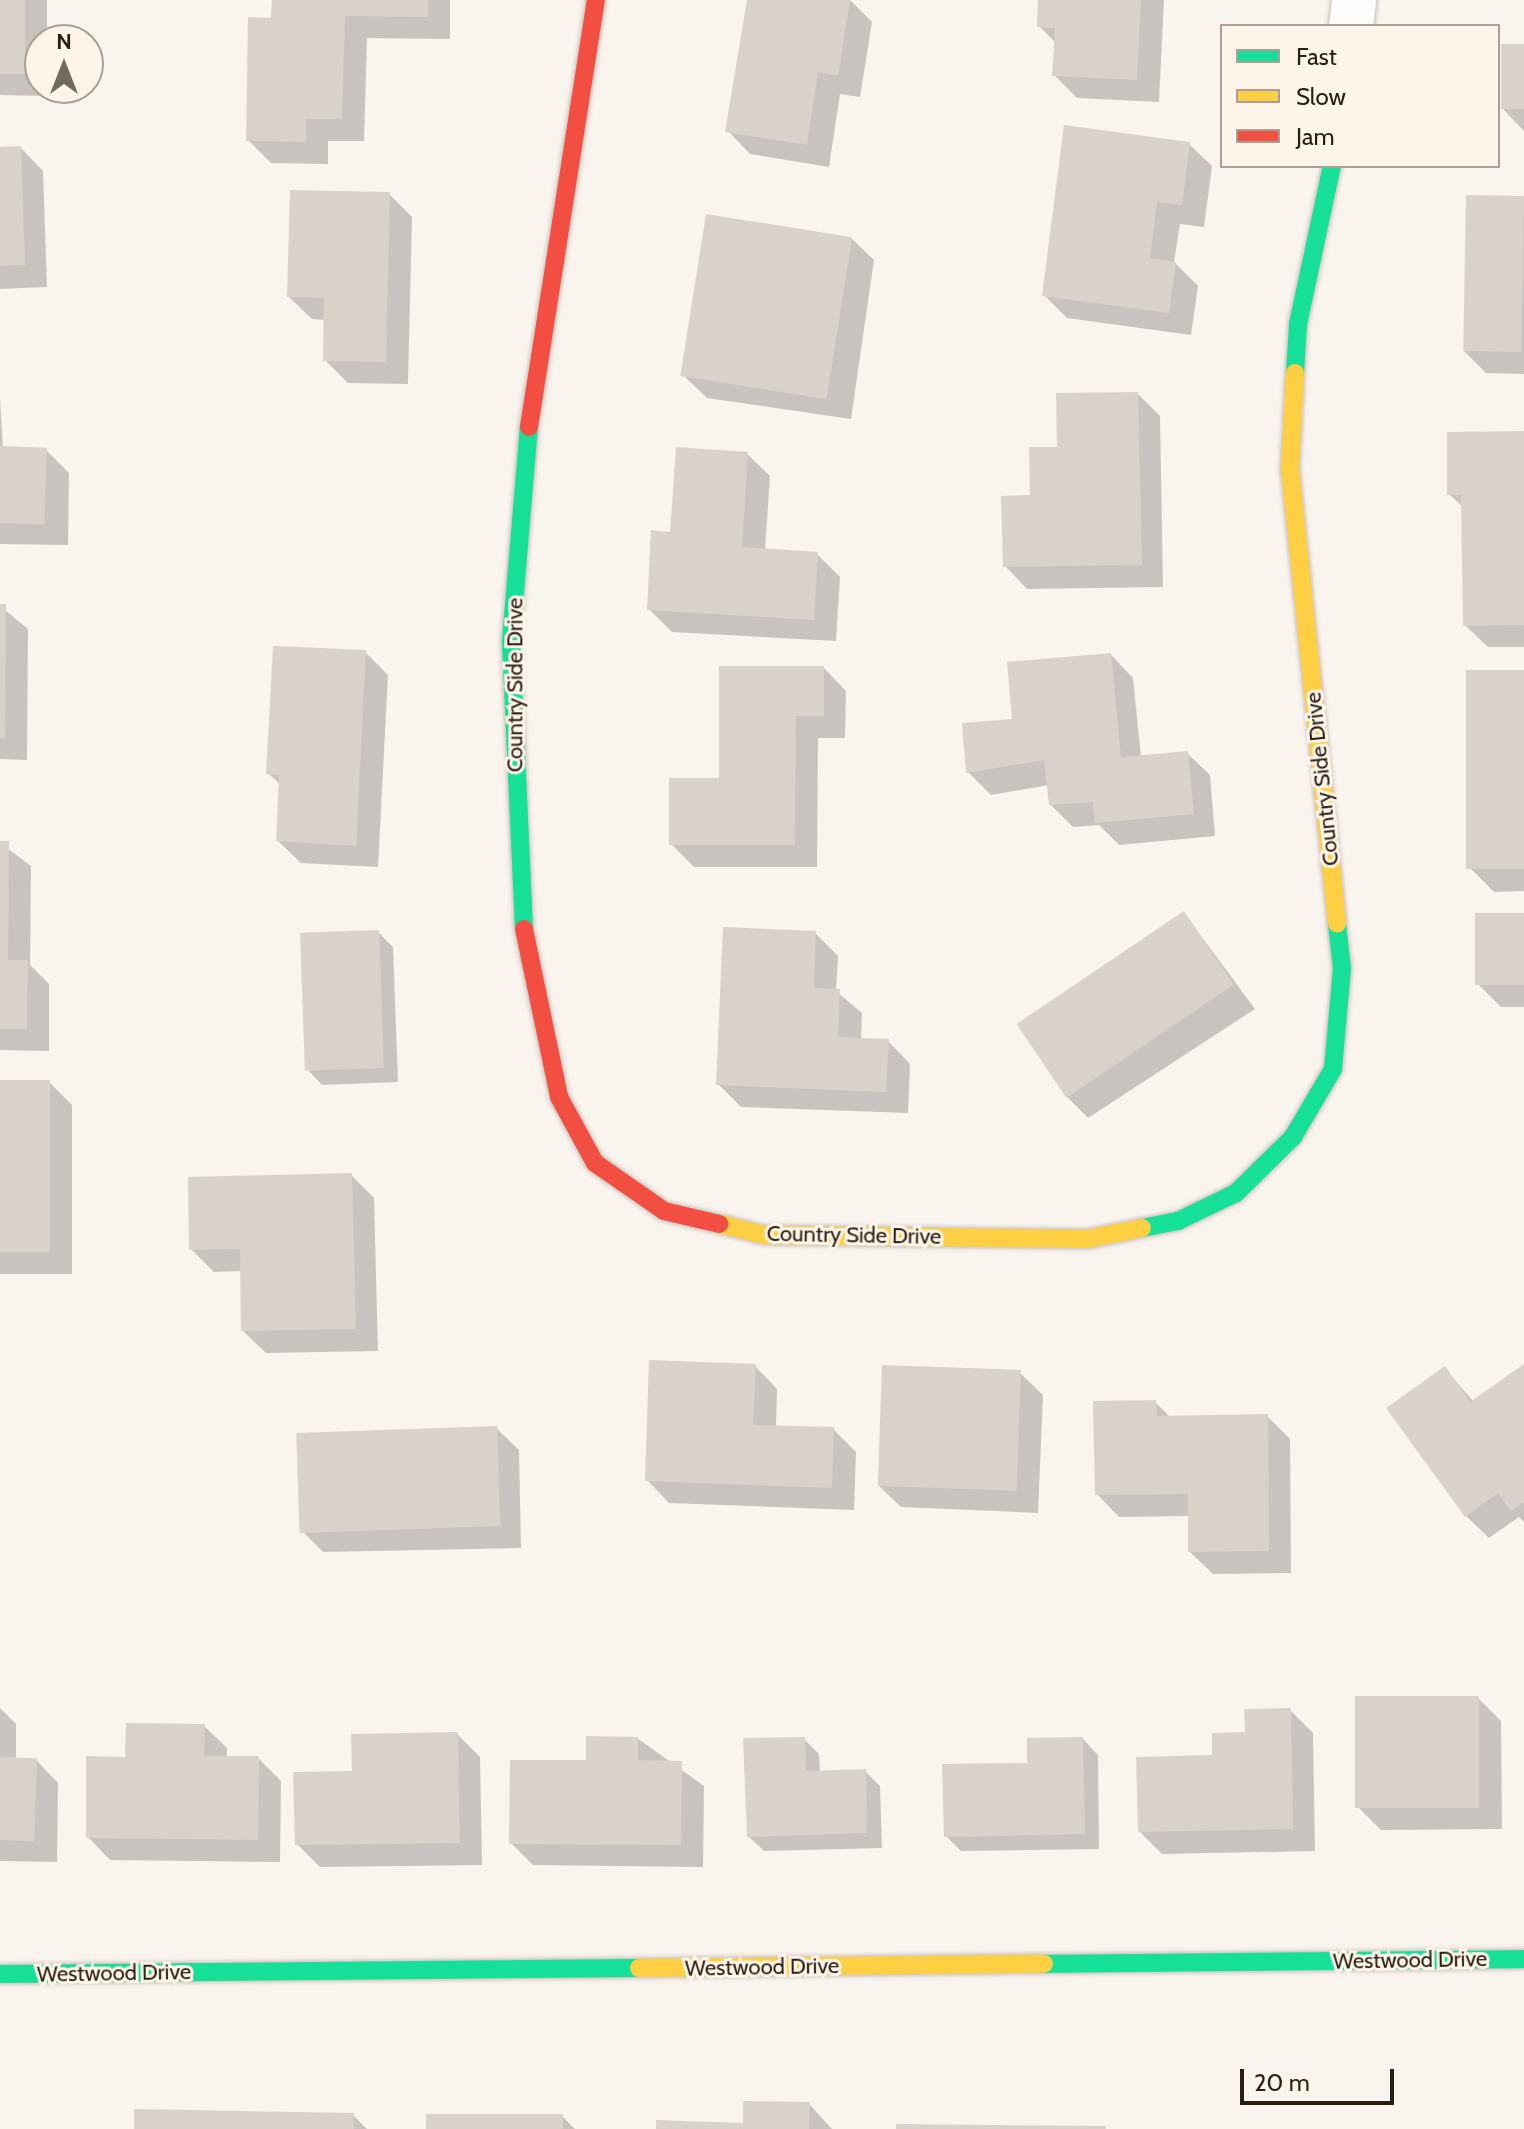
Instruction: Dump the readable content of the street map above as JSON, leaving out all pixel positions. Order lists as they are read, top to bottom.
{
  "streets": {
    "street": ["Country Side Drive", "Westwood Drive"]
  },
  "legend": ["Fast", "Slow", "Jam"],
  "scale_bar": "20 m",
  "north": "top"
}
